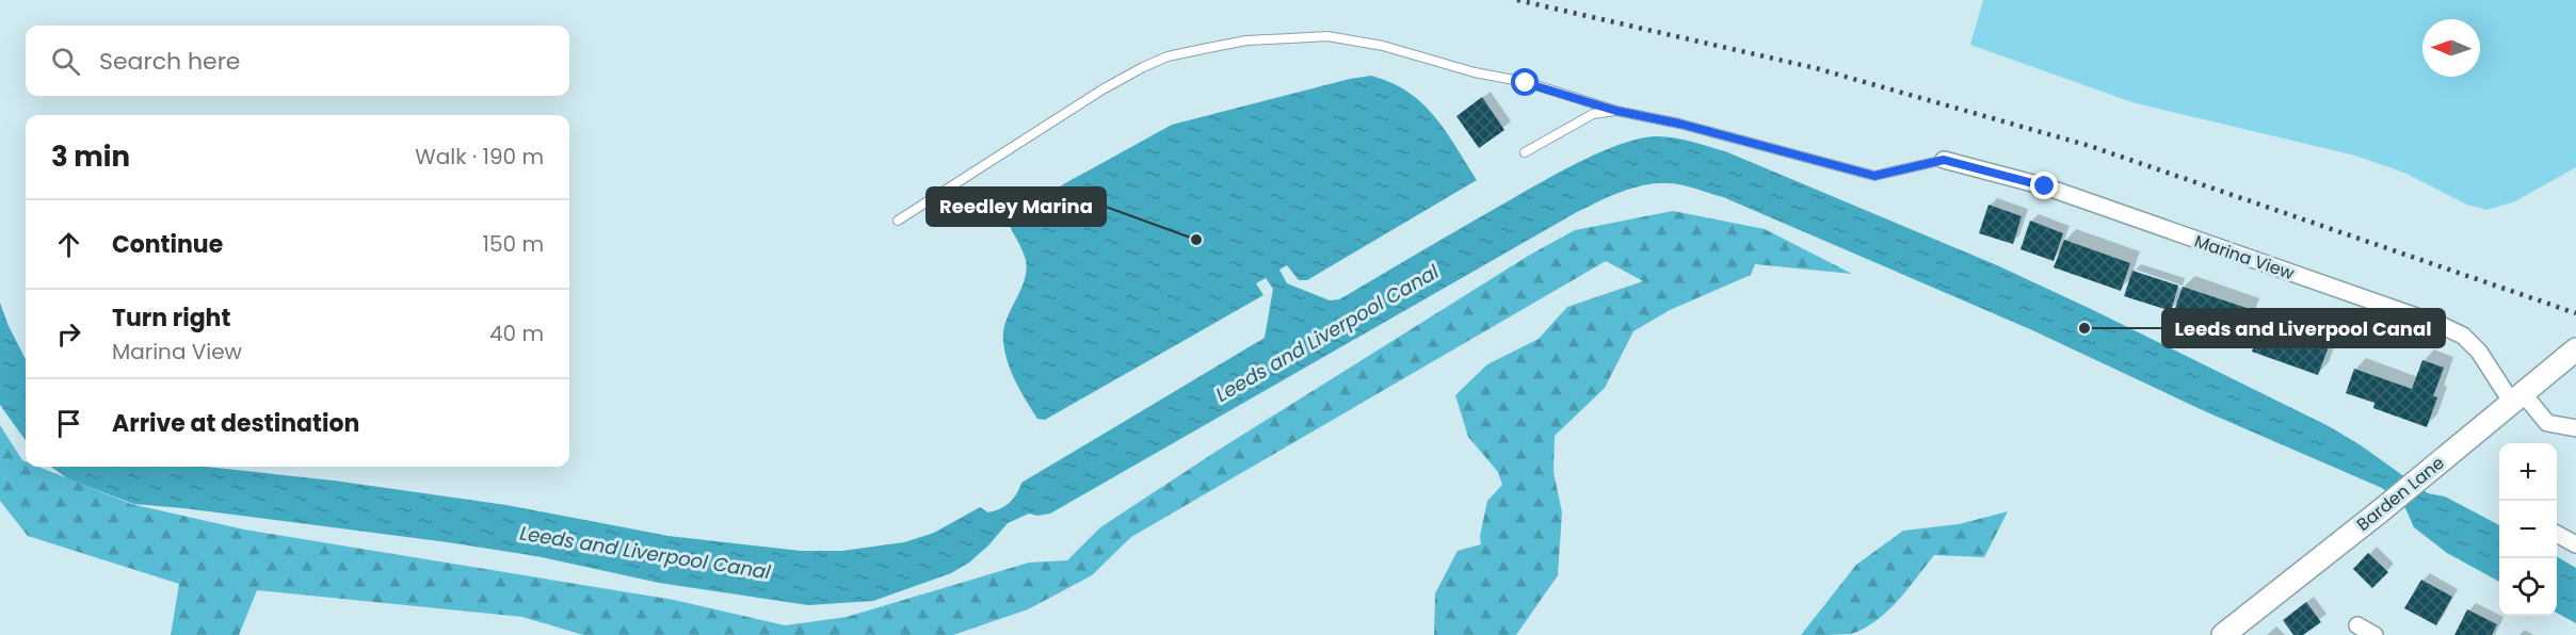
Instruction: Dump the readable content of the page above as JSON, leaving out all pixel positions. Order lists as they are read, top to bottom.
{
  "streets": {
    "street": ["Marina View", "Barden Lane"]
  },
  "crossings": [
    ["Marina View", "Barden Lane"]
  ],
  "water": ["Leeds and Liverpool Canal"],
  "places": ["Reedley Marina", "Leeds and Liverpool Canal"],
  "north": "left",
  "page": {
    "search": "Search here",
    "heading": ["3 min", "Walk · 190 m"],
    "list": [
      ["Continue", "150 m"],
      ["Turn right", "Marina View", "40 m"],
      "Arrive at destination"
    ],
    "map_buttons": ["+", "−"]
  }
}
